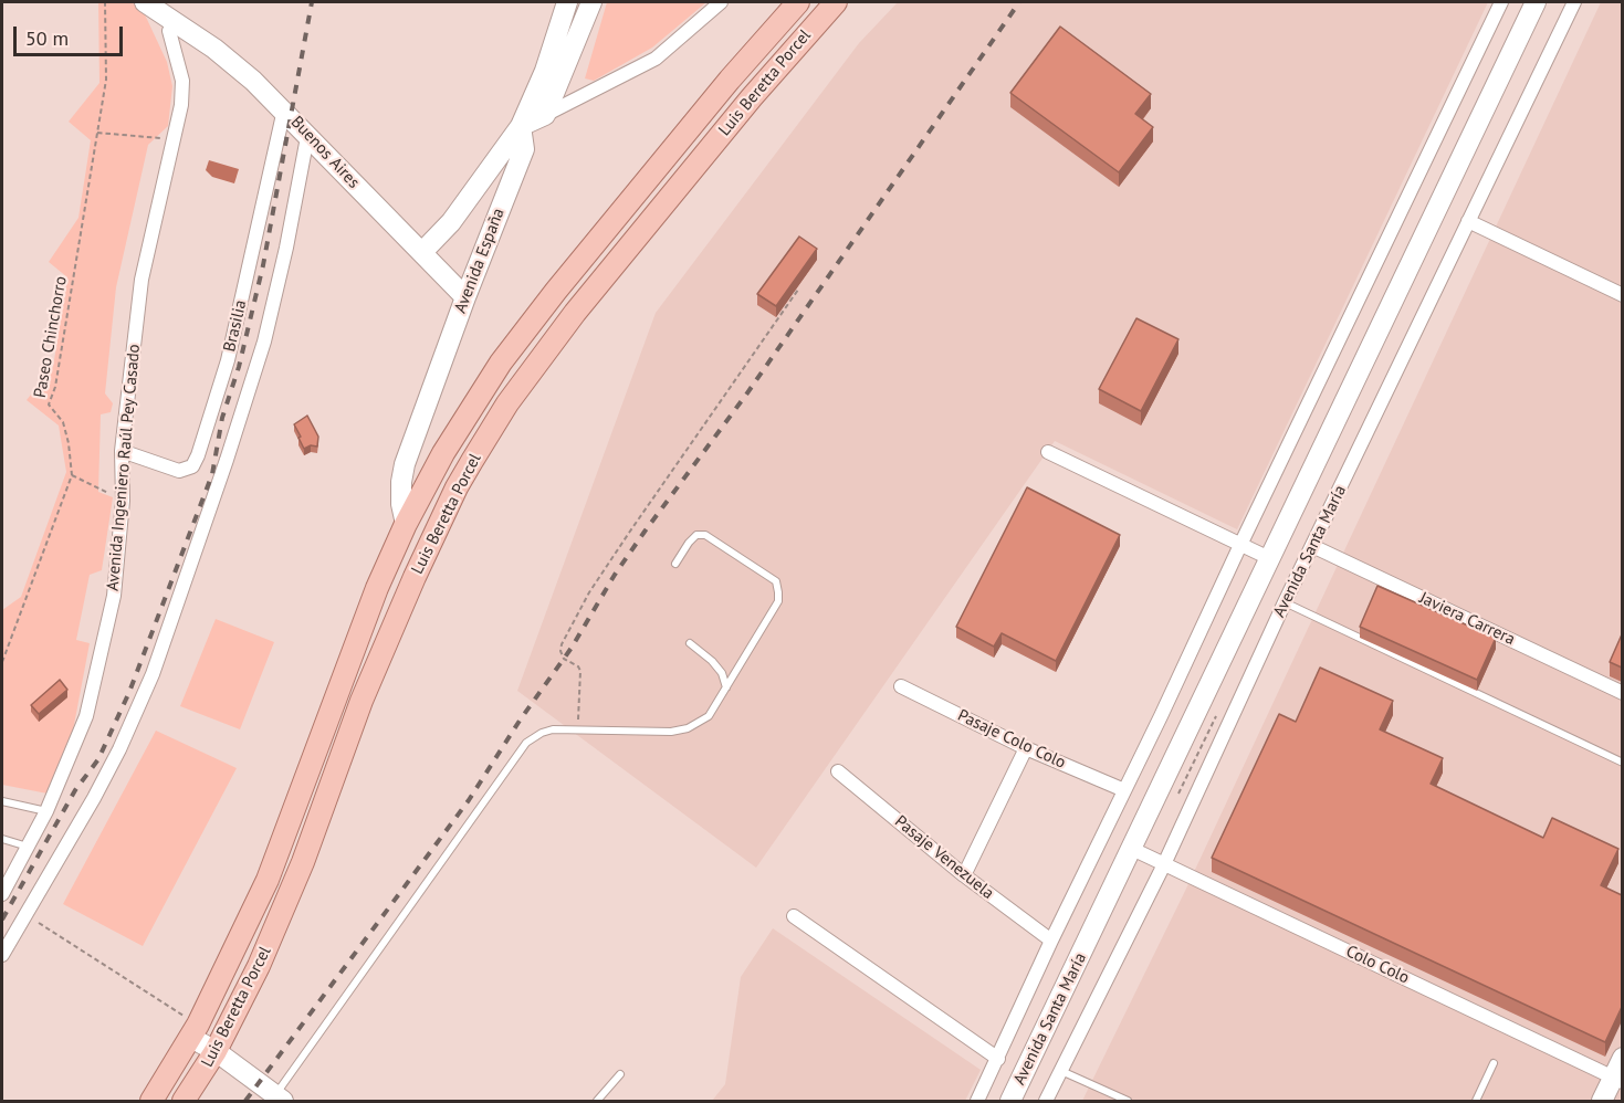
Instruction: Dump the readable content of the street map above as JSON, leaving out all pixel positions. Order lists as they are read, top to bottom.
{
  "streets": {
    "main road": ["Luis Beretta Porcel"],
    "street": [
      "Buenos Aires",
      "Avenida España",
      "Brasilia",
      "Avenida Ingeniero Raúl Pey Casado",
      "Avenida Santa María",
      "Javiera Carrera",
      "Pasaje Colo Colo",
      "Pasaje Venezuela",
      "Colo Colo"
    ],
    "path": ["Paseo Chinchorro"]
  },
  "crossings": [
    ["Luis Beretta Porcel", "Avenida España"],
    ["Buenos Aires", "Avenida España"],
    ["Buenos Aires", "Brasilia"],
    ["Buenos Aires", "Avenida Ingeniero Raúl Pey Casado"],
    ["Brasilia", "Avenida Ingeniero Raúl Pey Casado"],
    ["Avenida Santa María", "Javiera Carrera"],
    ["Avenida Santa María", "Pasaje Colo Colo"],
    ["Avenida Santa María", "Pasaje Venezuela"],
    ["Avenida Santa María", "Colo Colo"]
  ],
  "scale_bar": "50 m"
}
